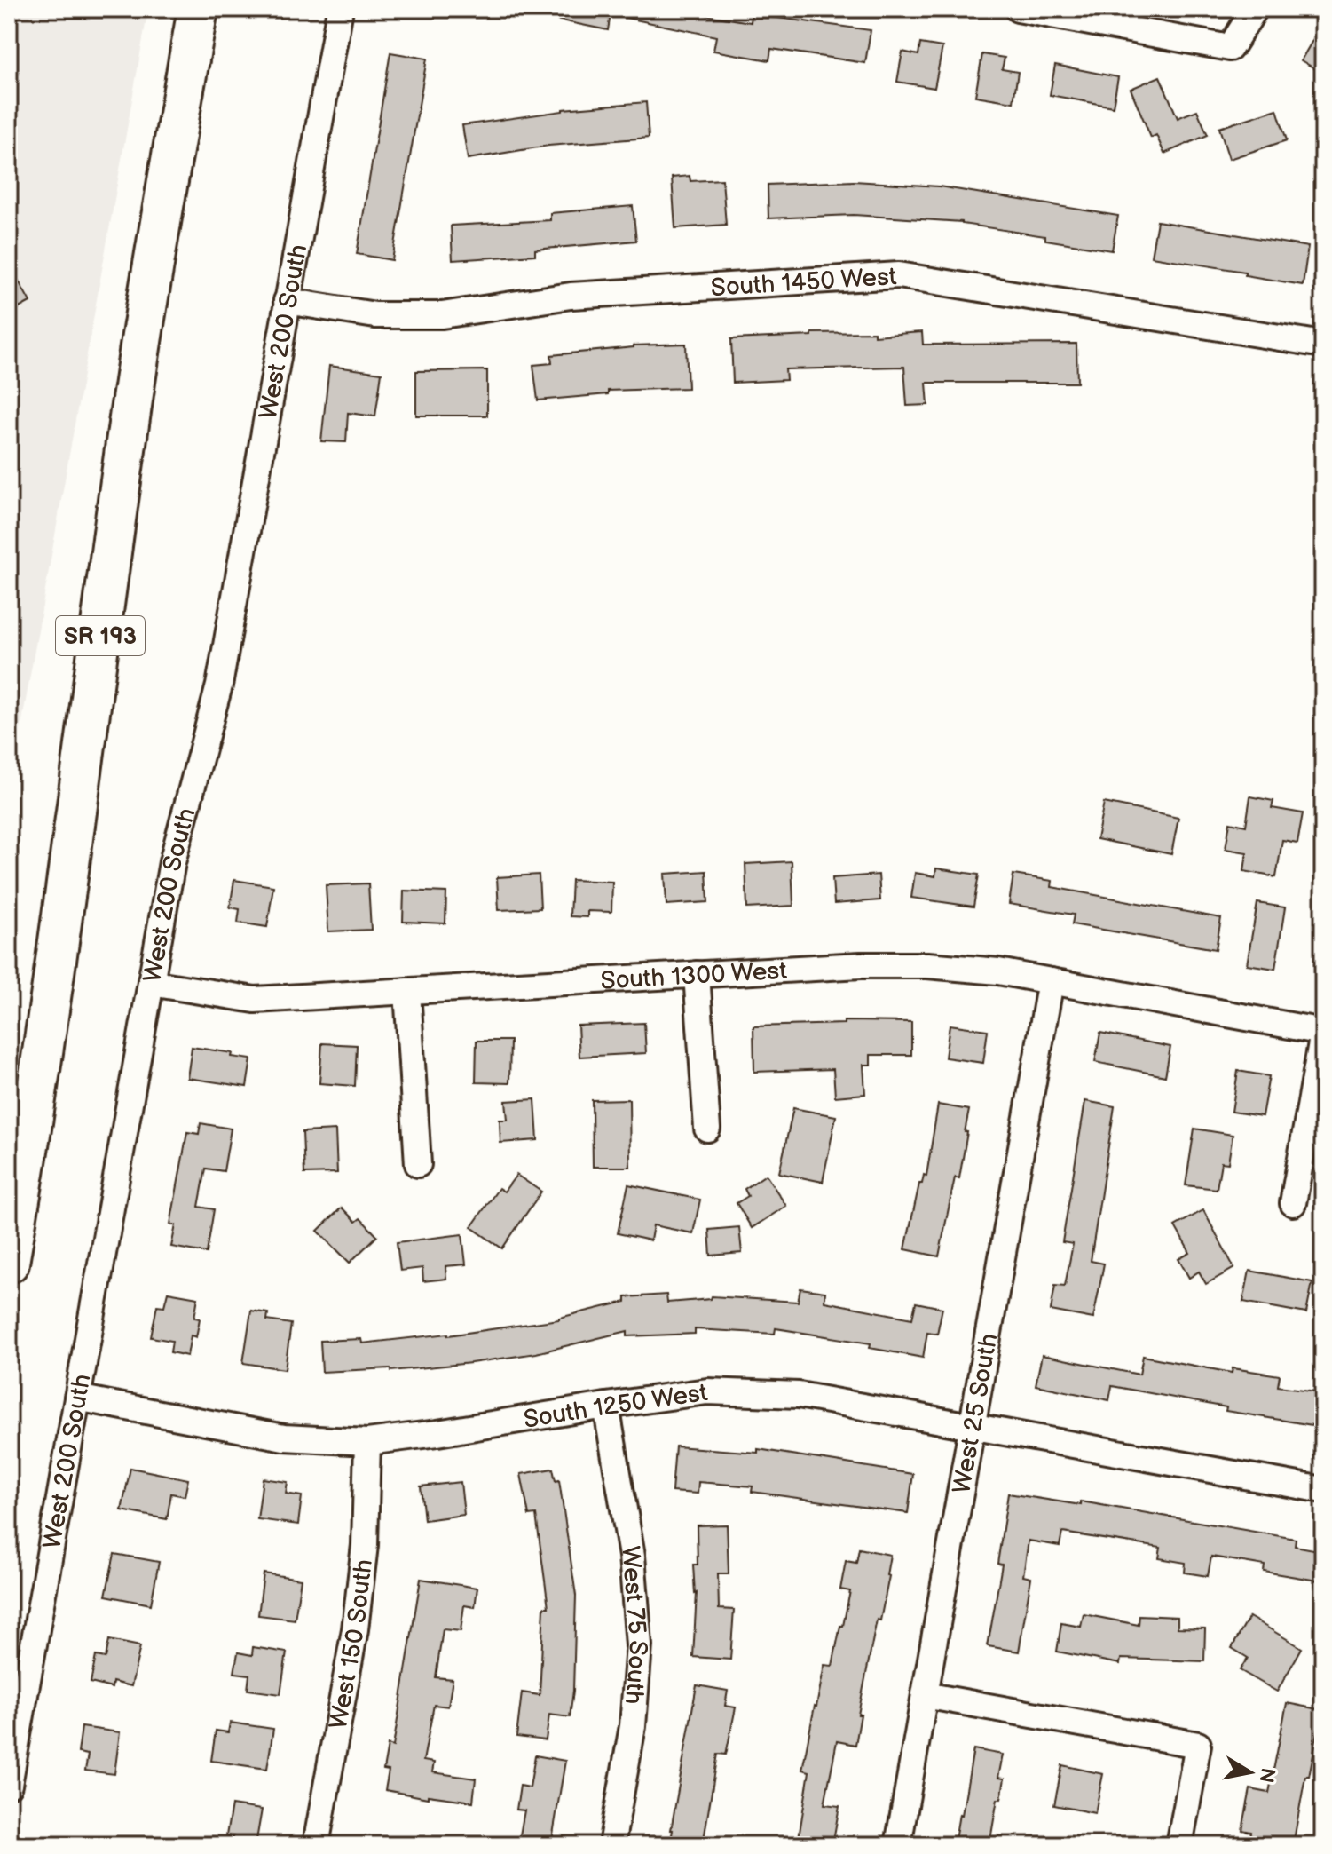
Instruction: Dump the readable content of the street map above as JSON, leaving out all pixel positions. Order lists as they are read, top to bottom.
{
  "streets": {
    "main road": ["SR 193"],
    "street": [
      "South 1450 West",
      "West 200 South",
      "South 1300 West",
      "South 1250 West",
      "West 25 South",
      "West 75 South",
      "West 150 South"
    ]
  },
  "crossings": [
    ["South 1450 West", "West 200 South"],
    ["West 200 South", "South 1300 West"],
    ["West 200 South", "South 1250 West"],
    ["South 1300 West", "West 25 South"],
    ["South 1250 West", "West 25 South"],
    ["South 1250 West", "West 75 South"],
    ["South 1250 West", "West 150 South"]
  ],
  "north": "right"
}
